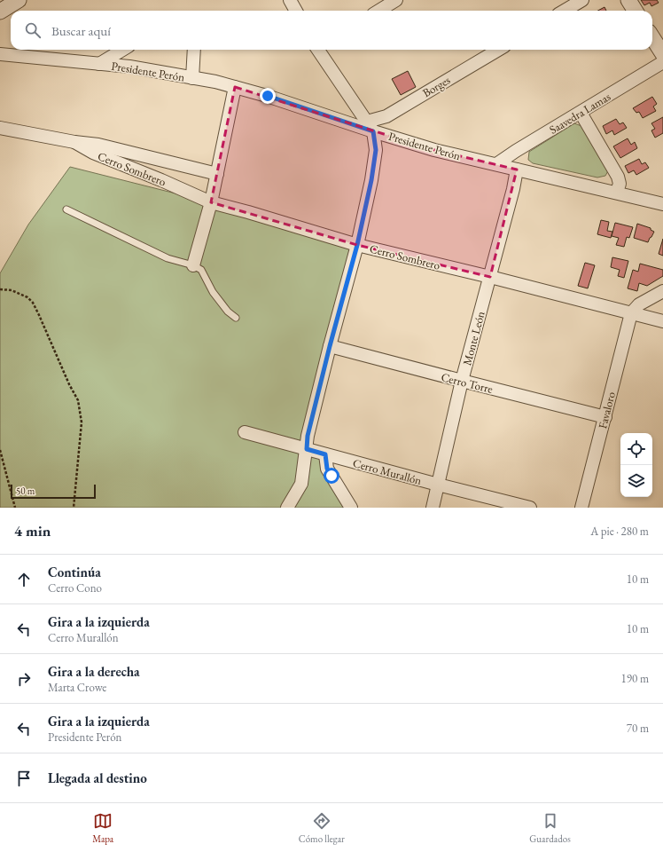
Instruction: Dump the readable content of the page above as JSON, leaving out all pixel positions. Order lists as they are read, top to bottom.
{
  "streets": {
    "street": [
      "Presidente Perón",
      "Borges",
      "Saavedra Lamas",
      "Cerro Sombrero",
      "Monte León",
      "Cerro Torre",
      "Favaloro",
      "Cerro Murallón"
    ]
  },
  "crossings": [
    ["Presidente Perón", "Borges"],
    ["Presidente Perón", "Saavedra Lamas"],
    ["Presidente Perón", "Monte León"],
    ["Cerro Sombrero", "Monte León"],
    ["Cerro Sombrero", "Favaloro"],
    ["Monte León", "Cerro Torre"],
    ["Monte León", "Cerro Murallón"],
    ["Cerro Torre", "Favaloro"]
  ],
  "scale_bar": "50 m",
  "page": {
    "search": "Buscar aquí",
    "scale": "50 m",
    "heading": ["4 min", "A pie · 280 m"],
    "list": [
      ["Continúa", "Cerro Cono", "10 m"],
      ["Gira a la izquierda", "Cerro Murallón", "10 m"],
      ["Gira a la derecha", "Marta Crowe", "190 m"],
      ["Gira a la izquierda", "Presidente Perón", "70 m"],
      "Llegada al destino"
    ],
    "nav": ["Mapa", "Cómo llegar", "Guardados"]
  }
}
